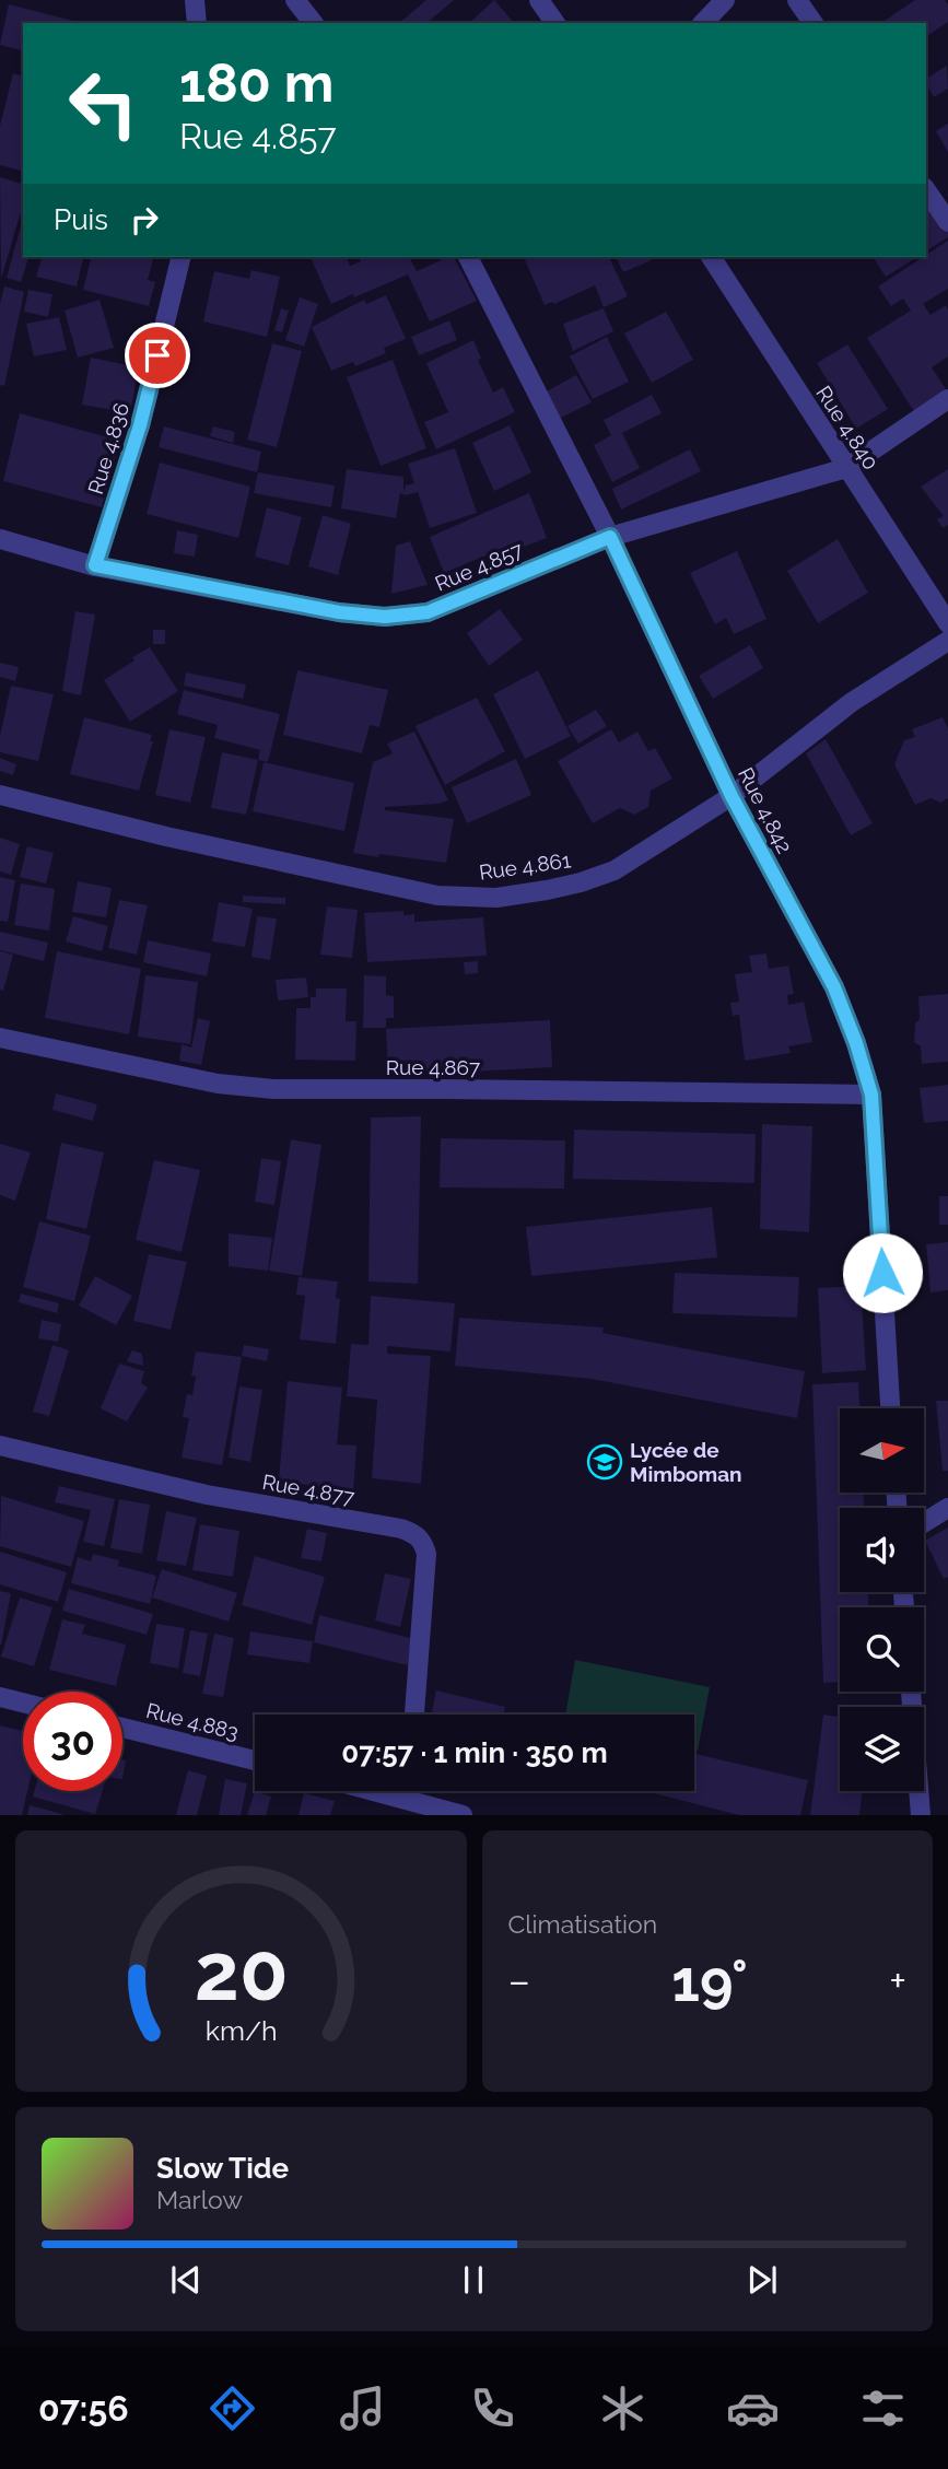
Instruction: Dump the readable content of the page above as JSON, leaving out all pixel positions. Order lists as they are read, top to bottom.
{
  "streets": {
    "street": [
      "Rue 4.840",
      "Rue 4.836",
      "Rue 4.857",
      "Rue 4.842",
      "Rue 4.861",
      "Rue 4.867",
      "Rue 4.877",
      "Rue 4.883"
    ]
  },
  "crossings": [
    ["Rue 4.840", "Rue 4.857"],
    ["Rue 4.836", "Rue 4.857"],
    ["Rue 4.857", "Rue 4.842"],
    ["Rue 4.842", "Rue 4.861"],
    ["Rue 4.842", "Rue 4.867"]
  ],
  "places": {
    "school or university": ["Lycée de Mimboman"]
  },
  "north": "right",
  "page": {
    "turn": ["180 m", "Rue 4.857"],
    "then": "Puis",
    "limit": "30",
    "trip": "07:57 · 1 min · 350 m",
    "tile": "Climatisation",
    "heat": ["−", "19°", "+"],
    "song": ["Slow Tide", "Marlow"],
    "tabs": "07:56",
    "gauge": ["20", "km/h"]
  }
}
